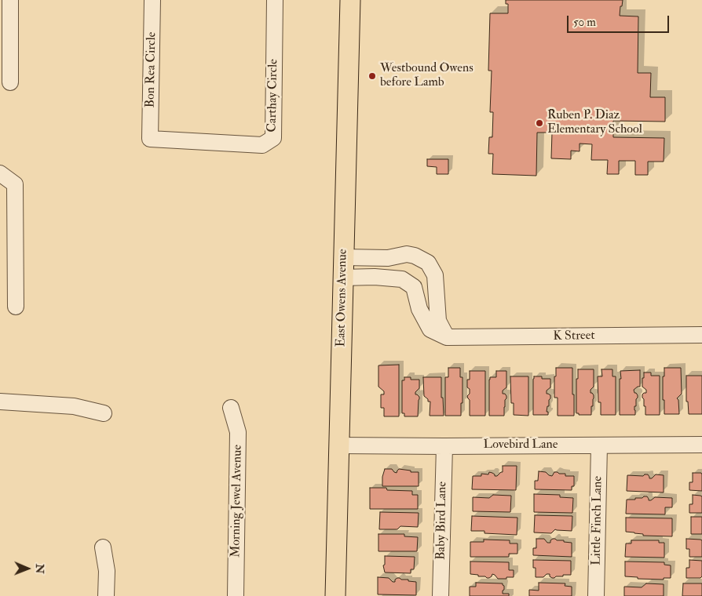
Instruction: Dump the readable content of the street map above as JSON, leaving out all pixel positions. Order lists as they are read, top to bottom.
{
  "streets": {
    "main road": ["East Owens Avenue"],
    "street": [
      "Bon Rea Circle",
      "Carthay Circle",
      "K Street",
      "Lovebird Lane",
      "Morning Jewel Avenue",
      "Baby Bird Lane",
      "Little Finch Lane"
    ]
  },
  "crossings": [
    ["Bon Rea Circle", "Carthay Circle"],
    ["East Owens Avenue", "K Street"],
    ["East Owens Avenue", "Lovebird Lane"],
    ["Lovebird Lane", "Baby Bird Lane"],
    ["Lovebird Lane", "Little Finch Lane"]
  ],
  "places": ["Westbound Owens before Lamb", "Ruben P. Diaz Elementary School"],
  "scale_bar": "50 m",
  "north": "right"
}
